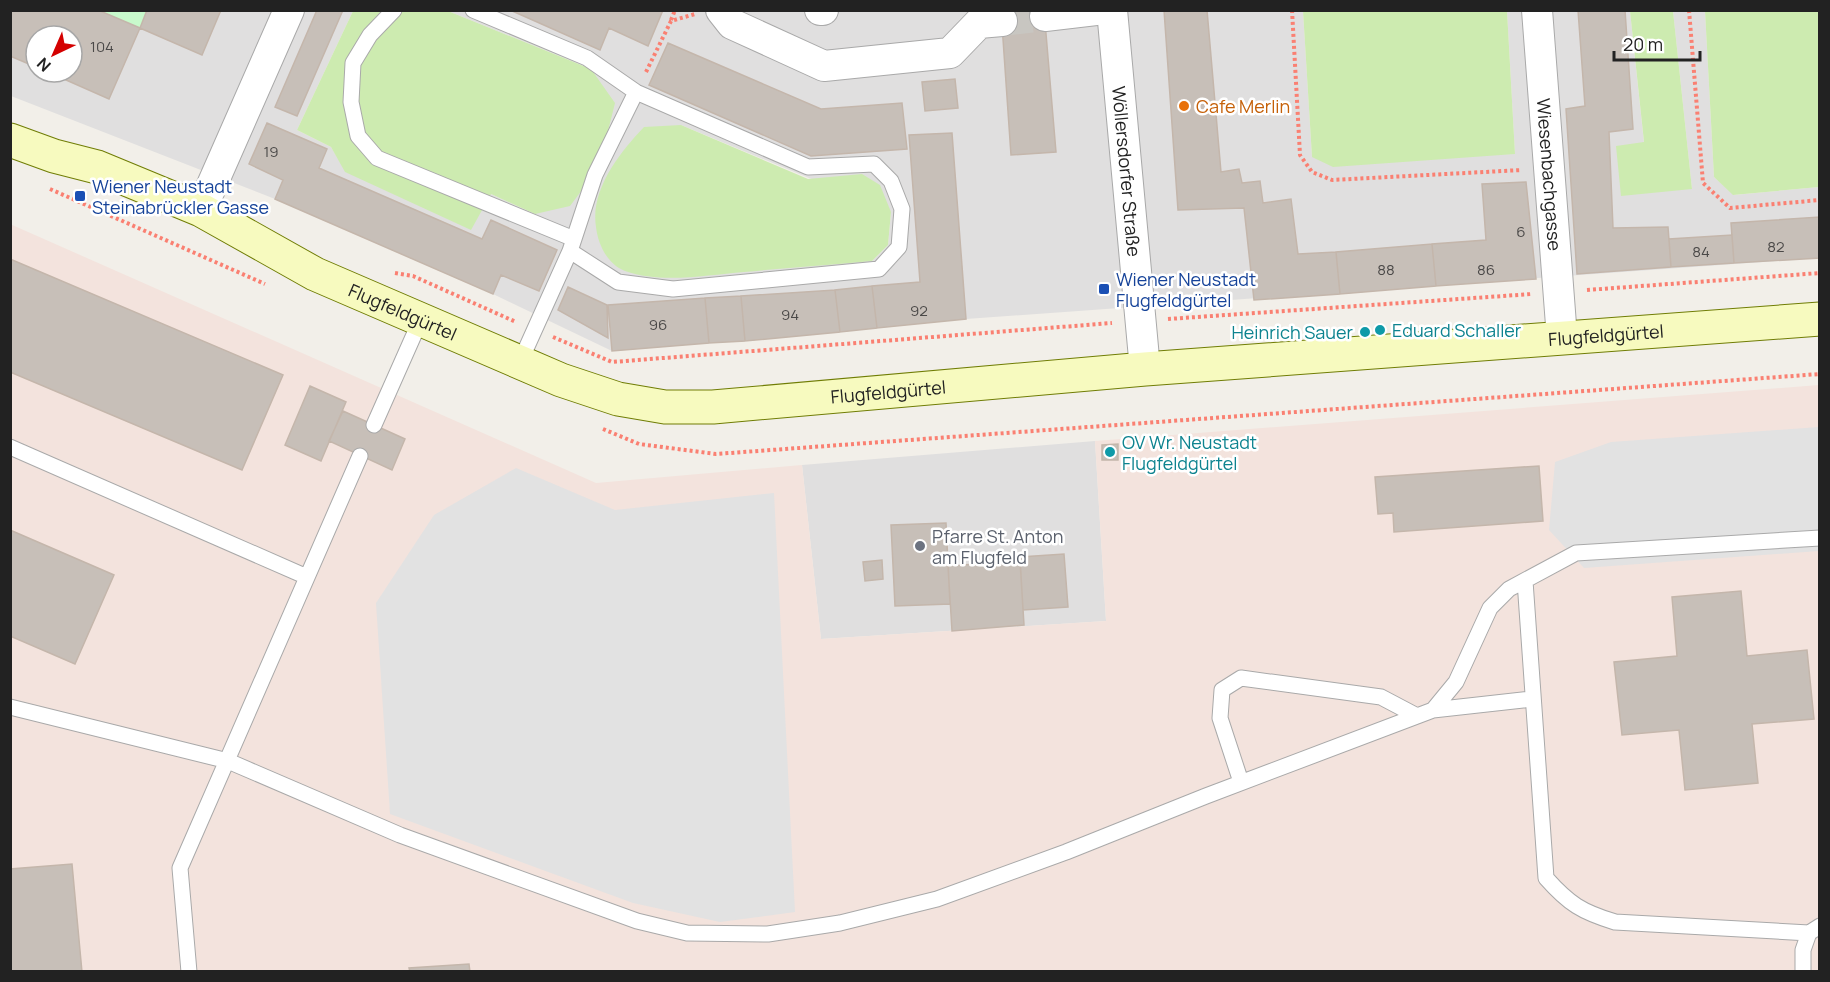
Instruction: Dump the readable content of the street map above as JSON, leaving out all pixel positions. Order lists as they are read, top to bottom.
{
  "streets": {
    "street": ["Wöllersdorfer Straße", "Wiesenbachgasse", "Flugfeldgürtel"]
  },
  "crossings": [
    ["Wöllersdorfer Straße", "Flugfeldgürtel"],
    ["Wiesenbachgasse", "Flugfeldgürtel"]
  ],
  "places": {
    "other": [
      "Cafe Merlin",
      "Eduard Schaller",
      "Heinrich Sauer",
      "OV Wr. Neustadt Flugfeldgürtel",
      "Pfarre St. Anton am Flugfeld"
    ],
    "transit": ["Wiener Neustadt Steinabrückler Gasse", "Wiener Neustadt Flugfeldgürtel"]
  },
  "house_numbers": [
    "104",
    "19",
    "6",
    "82",
    "84",
    "88",
    "86",
    "92",
    "94",
    "96"
  ],
  "scale_bar": "20 m",
  "north": "bottom left"
}
